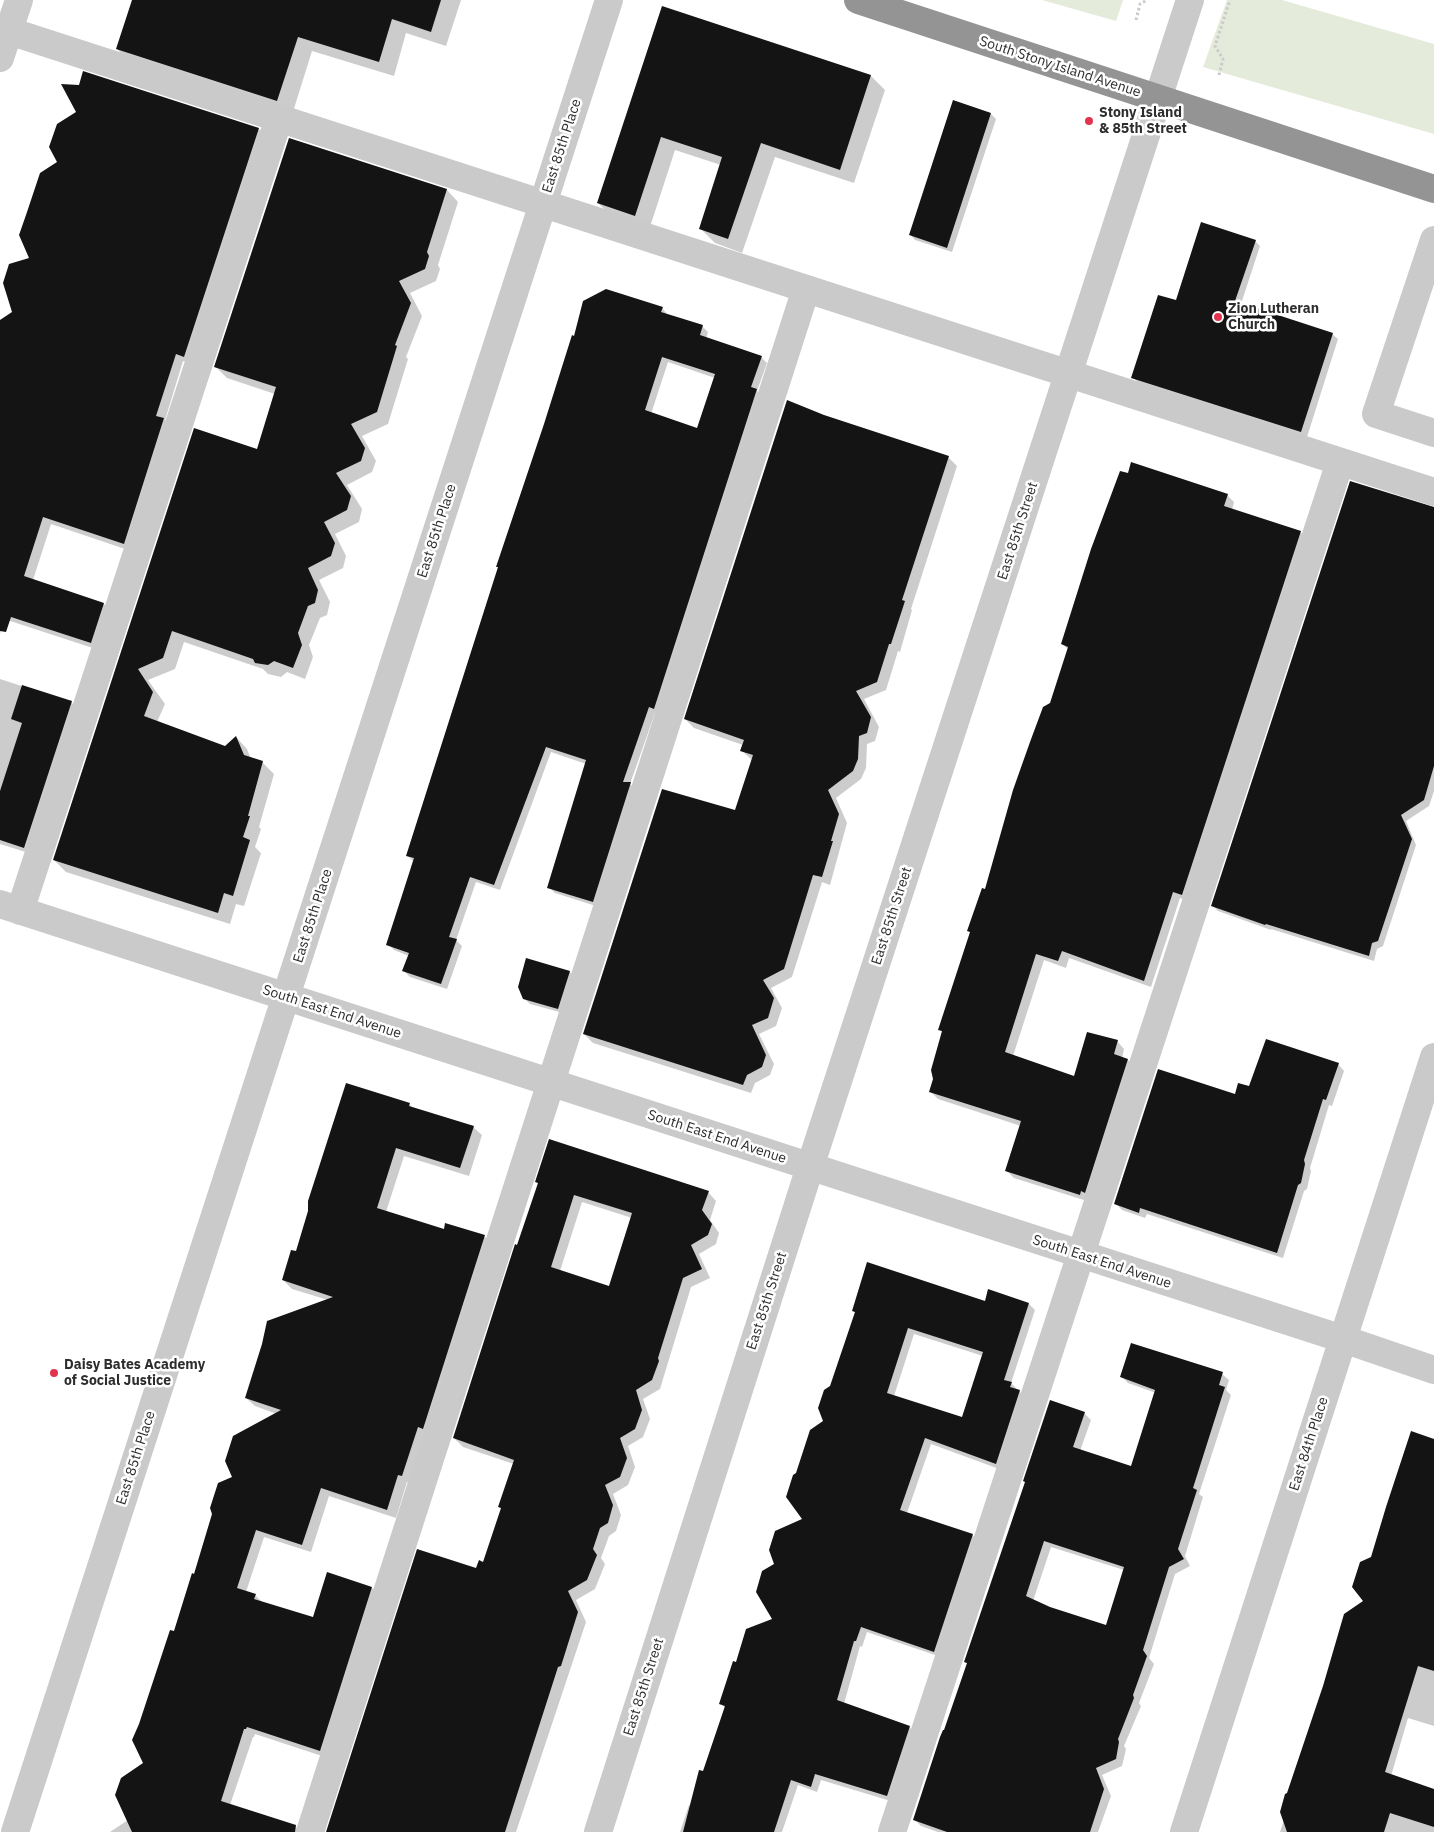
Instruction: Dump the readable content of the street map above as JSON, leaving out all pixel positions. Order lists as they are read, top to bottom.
{
  "streets": {
    "highway": ["South Stony Island Avenue"],
    "street": [
      "East 85th Place",
      "East 85th Street",
      "South East End Avenue",
      "East 84th Place"
    ]
  },
  "crossings": [
    ["South Stony Island Avenue", "East 85th Street"],
    ["East 85th Place", "South East End Avenue"],
    ["East 85th Street", "South East End Avenue"],
    ["South East End Avenue", "East 84th Place"]
  ],
  "places": ["Stony Island & 85th Street", "Zion Lutheran Church", "Daisy Bates Academy of Social Justice"]
}
